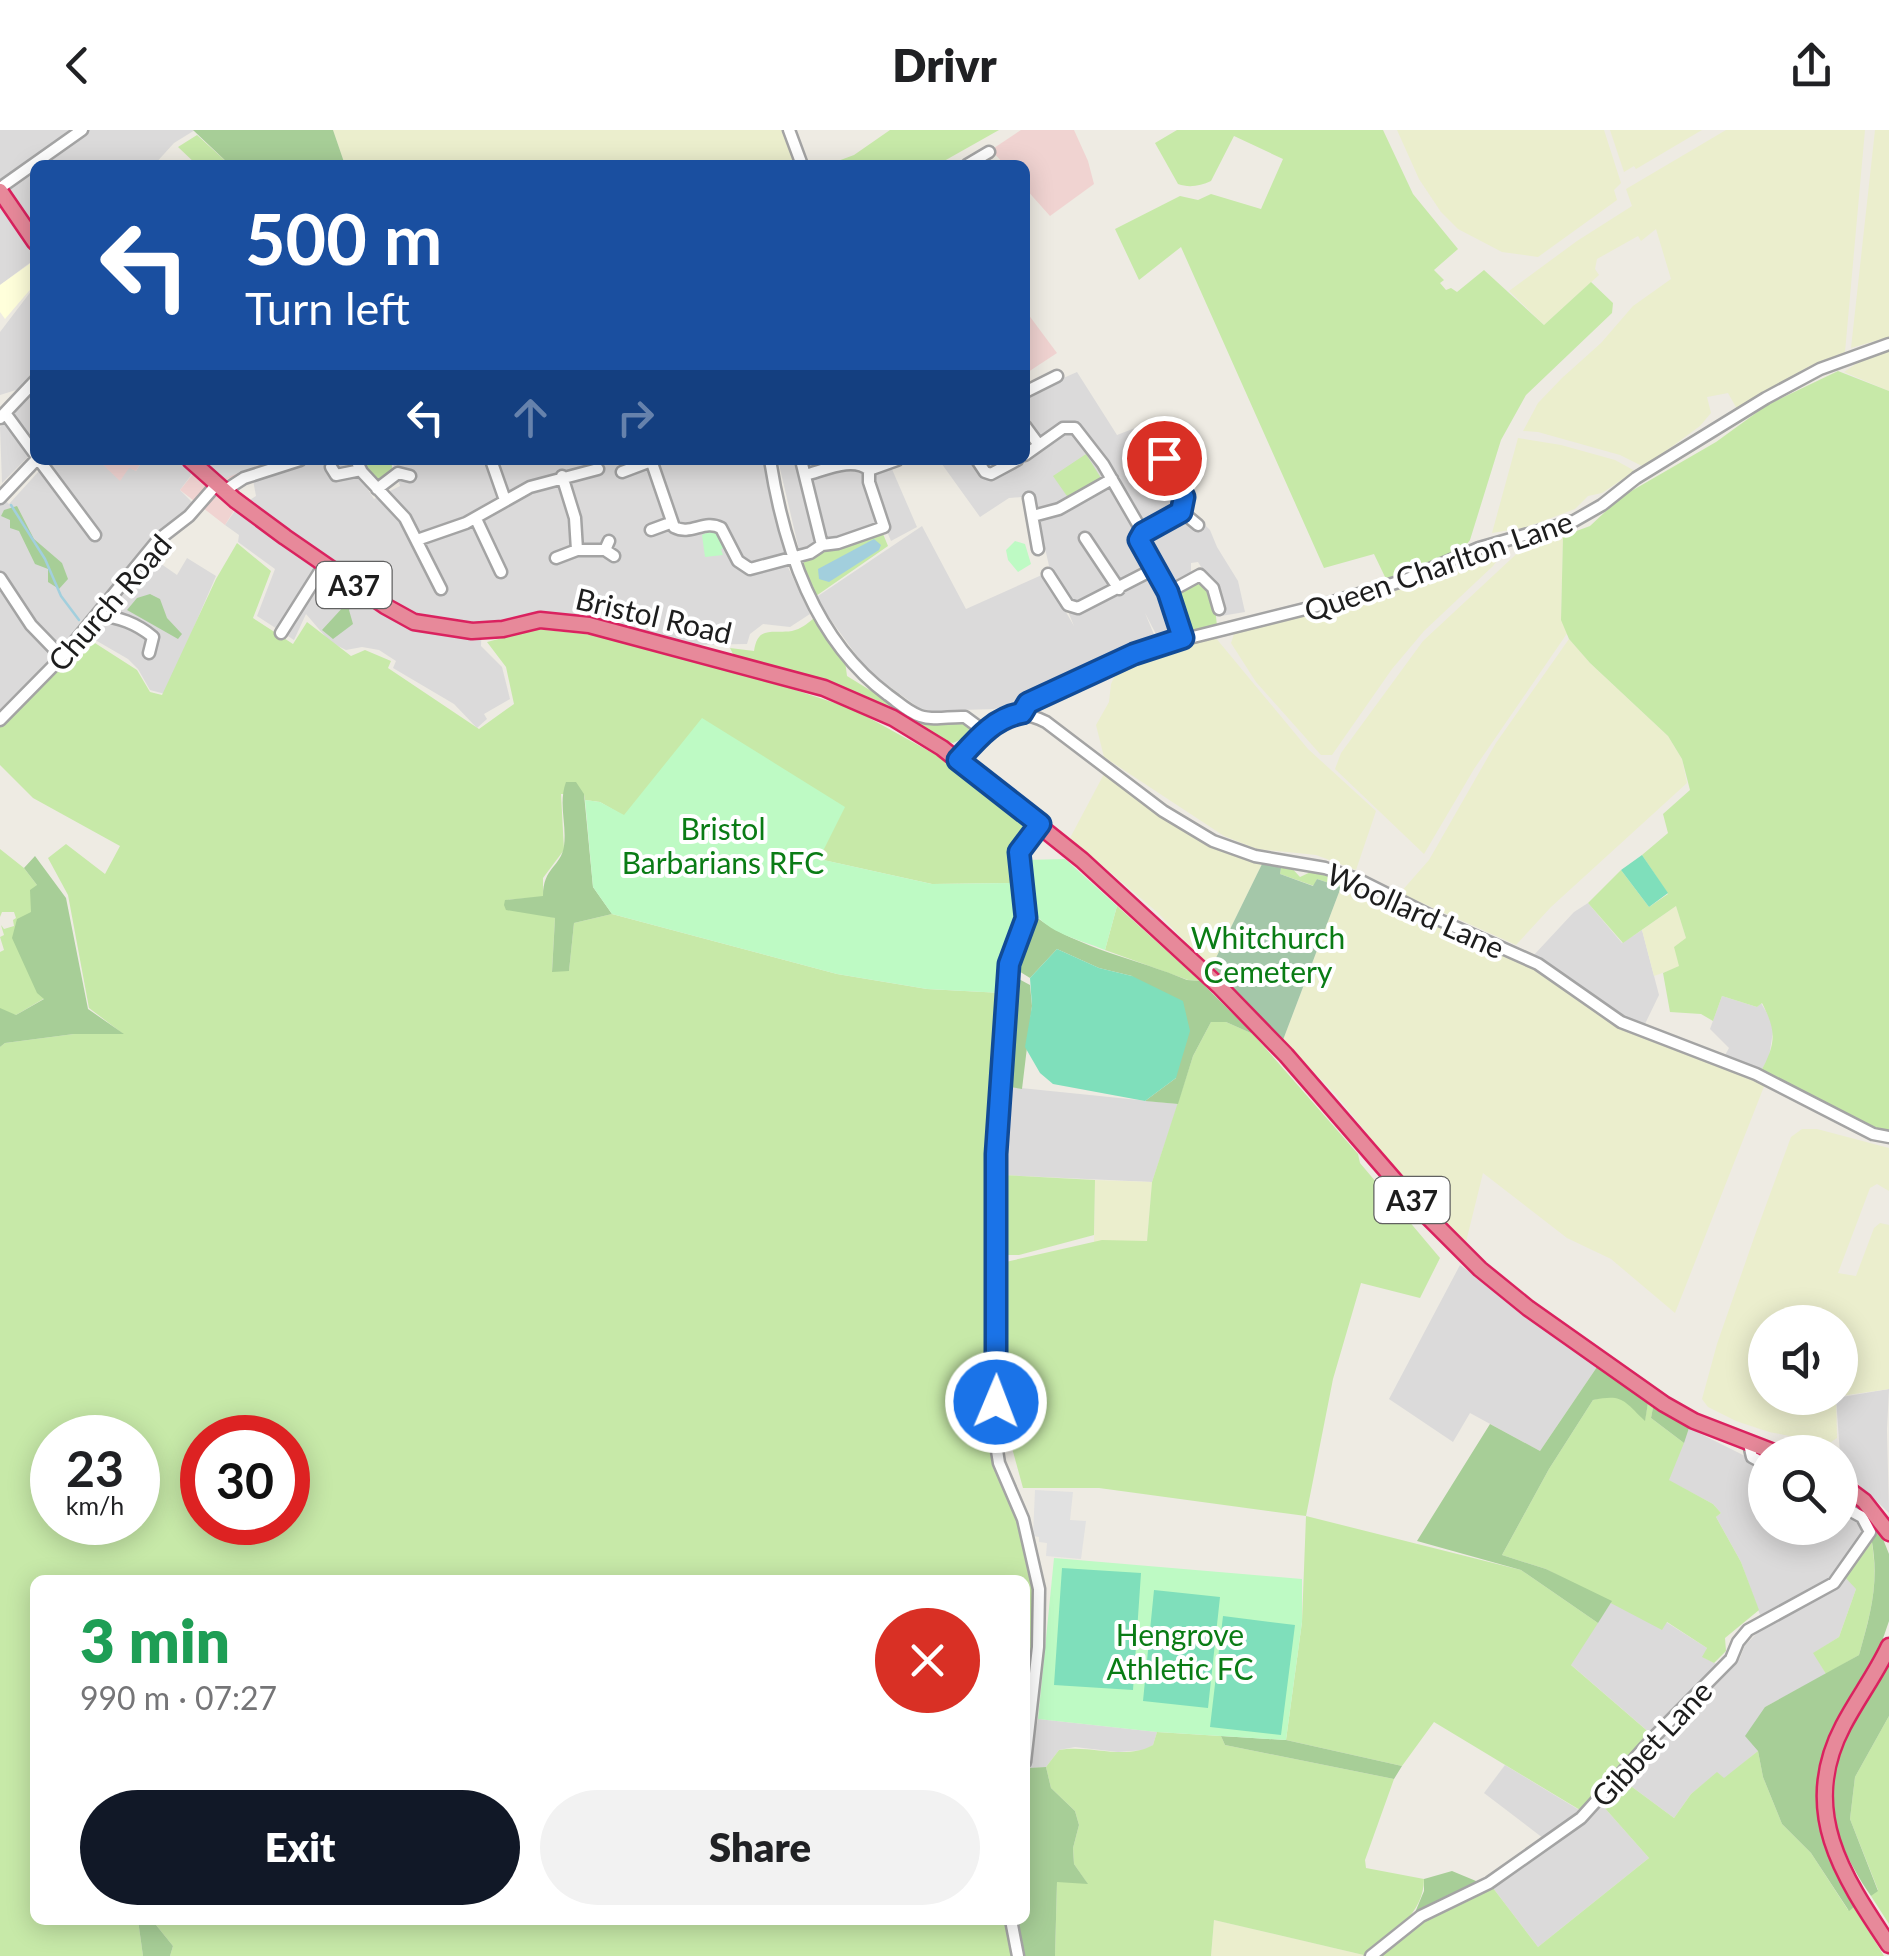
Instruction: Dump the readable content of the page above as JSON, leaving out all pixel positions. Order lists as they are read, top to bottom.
{
  "streets": {
    "highway": ["A37", "Bristol Road"],
    "street": [
      "Queen Charlton Lane",
      "Church Road",
      "Woollard Lane",
      "Gibbet Lane"
    ]
  },
  "crossings": [
    ["Queen Charlton Lane", "Woollard Lane"],
    ["A37", "Bristol Road"],
    ["Church Road", "Bristol Road"]
  ],
  "parks": ["Bristol Barbarians RFC", "Whitchurch Cemetery", "Hengrove Athletic FC"],
  "page": {
    "header": "Drivr",
    "turn": ["500 m", "Turn left"],
    "speed": "23 km/h",
    "limit": "30",
    "heading": ["3 min", "990 m · 07:27"],
    "buttons": ["Exit", "Share"]
  }
}
